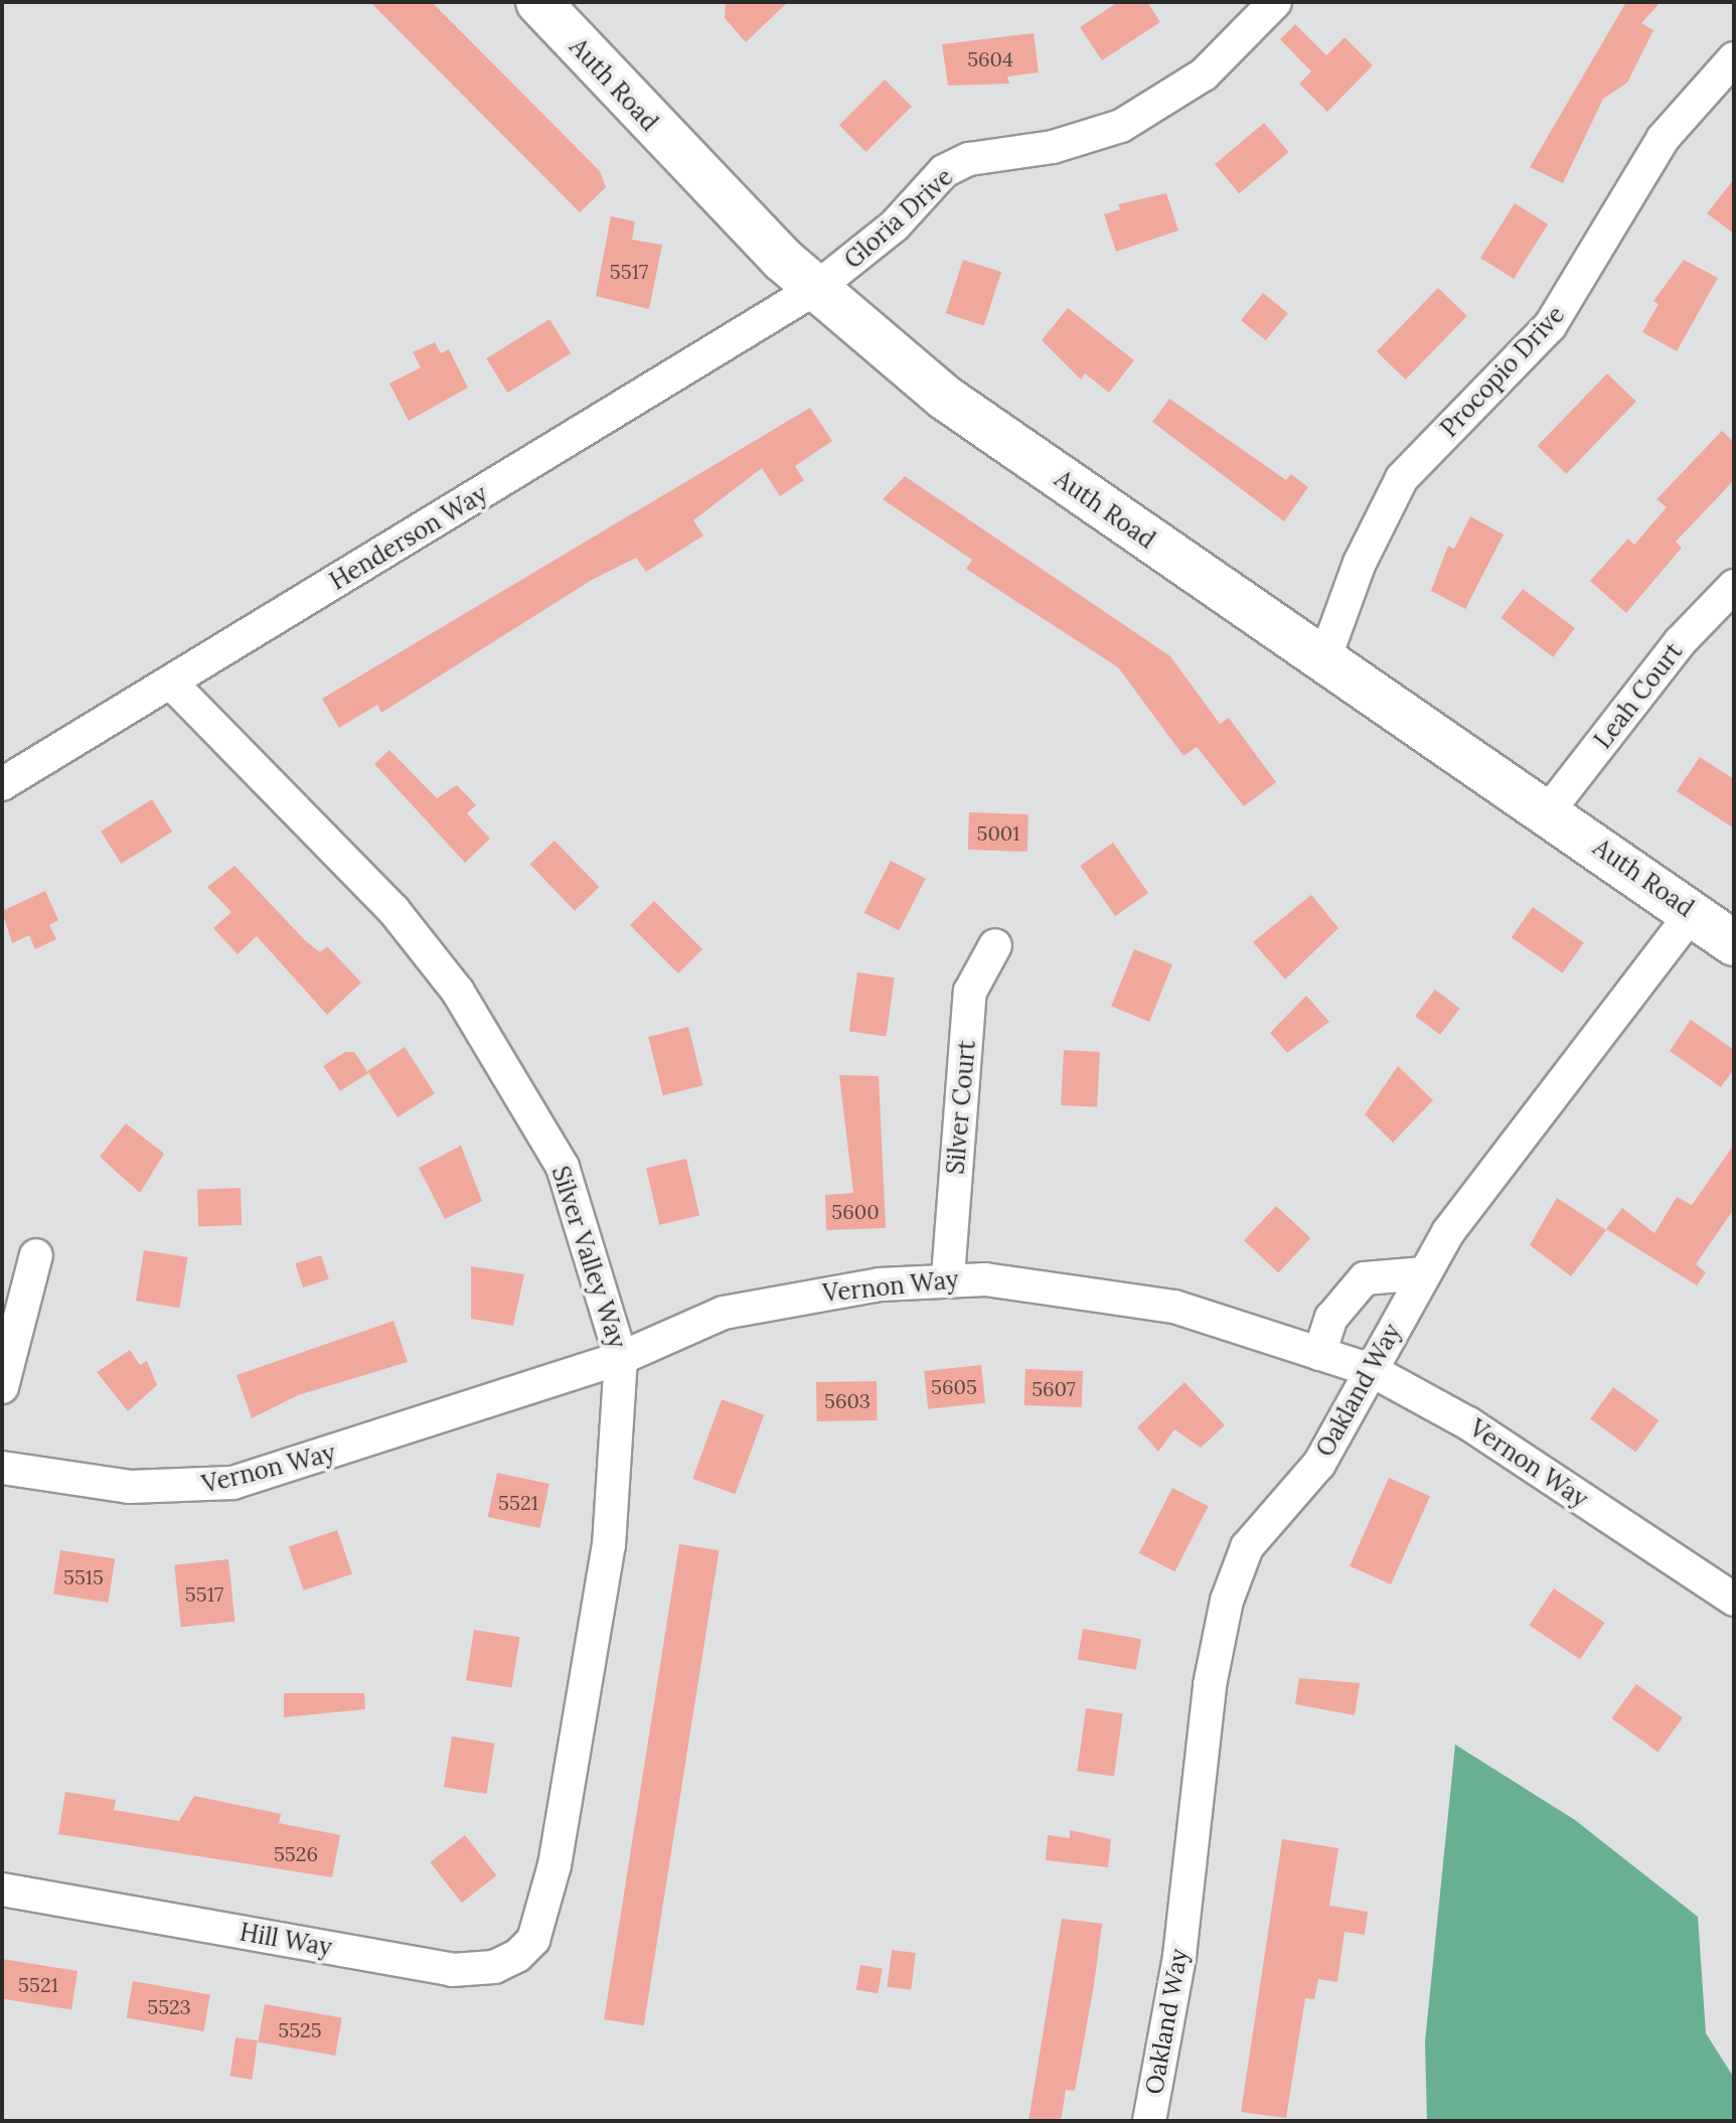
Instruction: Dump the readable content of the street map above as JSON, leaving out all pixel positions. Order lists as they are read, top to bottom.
{
  "streets": {
    "main road": ["Auth Road"],
    "street": [
      "Gloria Drive",
      "Procopio Drive",
      "Henderson Way",
      "Leah Court",
      "Silver Court",
      "Silver Valley Way",
      "Vernon Way",
      "Oakland Way",
      "Hill Way"
    ]
  },
  "crossings": [
    ["Auth Road", "Gloria Drive"],
    ["Auth Road", "Procopio Drive"],
    ["Auth Road", "Henderson Way"],
    ["Auth Road", "Leah Court"],
    ["Auth Road", "Oakland Way"],
    ["Gloria Drive", "Henderson Way"],
    ["Henderson Way", "Silver Valley Way"],
    ["Silver Court", "Vernon Way"],
    ["Silver Valley Way", "Vernon Way"],
    ["Silver Valley Way", "Hill Way"],
    ["Vernon Way", "Oakland Way"]
  ],
  "house_numbers": [
    "5604",
    "5517",
    "5001",
    "5600",
    "5605",
    "5607",
    "5603",
    "5521",
    "5515",
    "5517",
    "5526",
    "5521",
    "5523",
    "5525"
  ]
}
